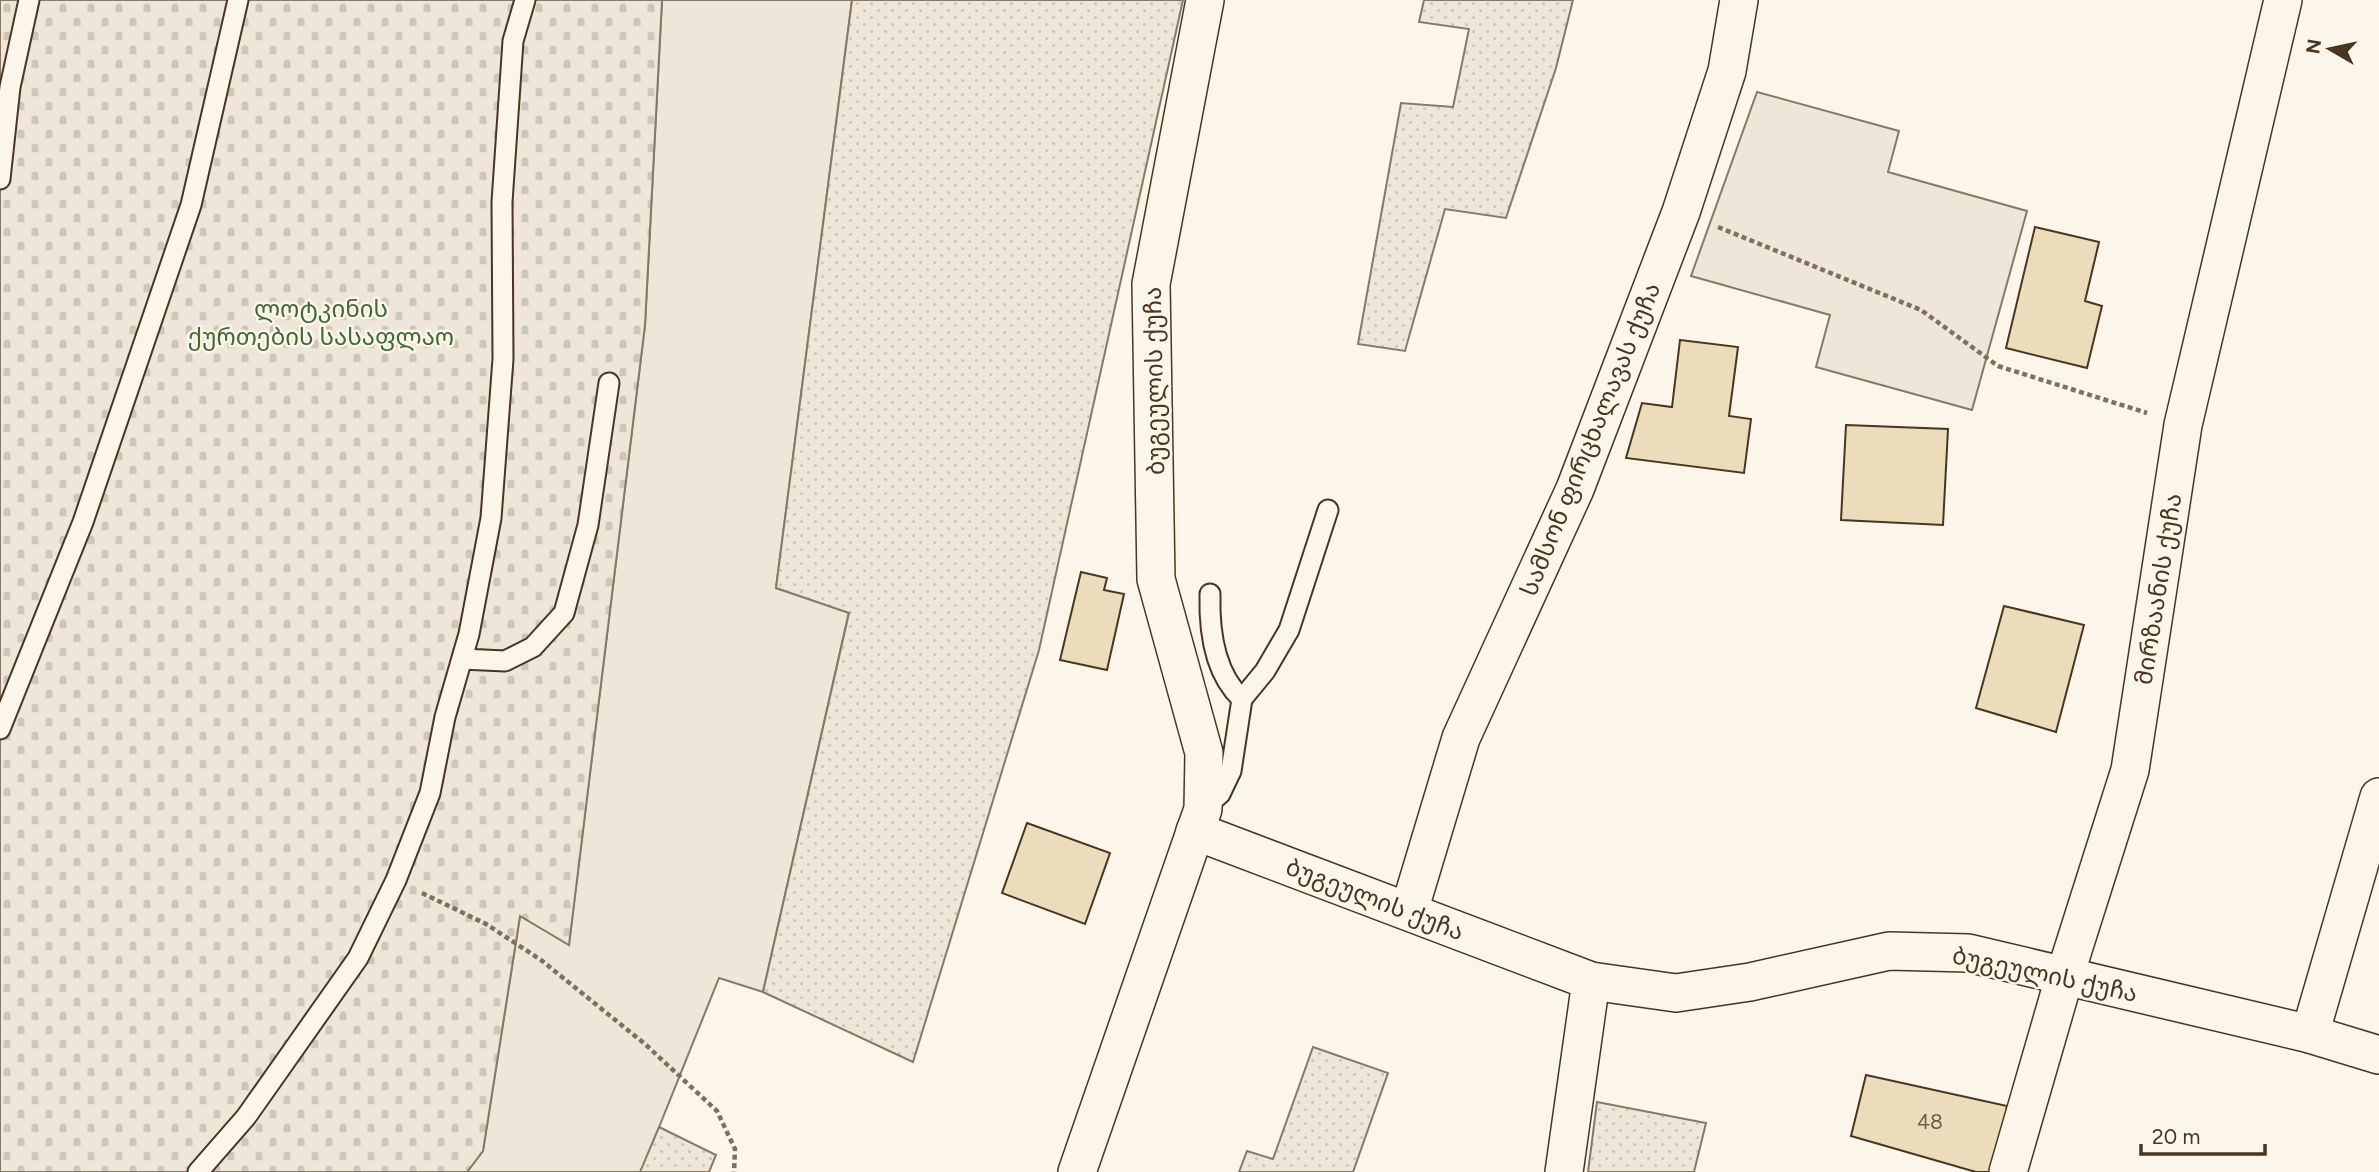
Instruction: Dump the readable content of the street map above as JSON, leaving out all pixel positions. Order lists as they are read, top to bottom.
{
  "streets": {
    "street": ["ბუგეულის ქუჩა", "სამსონ ფირცხალავას ქუჩა", "მირზაანის ქუჩა"]
  },
  "crossings": [
    ["ბუგეულის ქუჩა", "სამსონ ფირცხალავას ქუჩა"],
    ["ბუგეულის ქუჩა", "მირზაანის ქუჩა"]
  ],
  "parks": ["ლოტკინის ქურთების სასაფლაო"],
  "house_numbers": ["48"],
  "scale_bar": "20 m",
  "north": "left"
}
